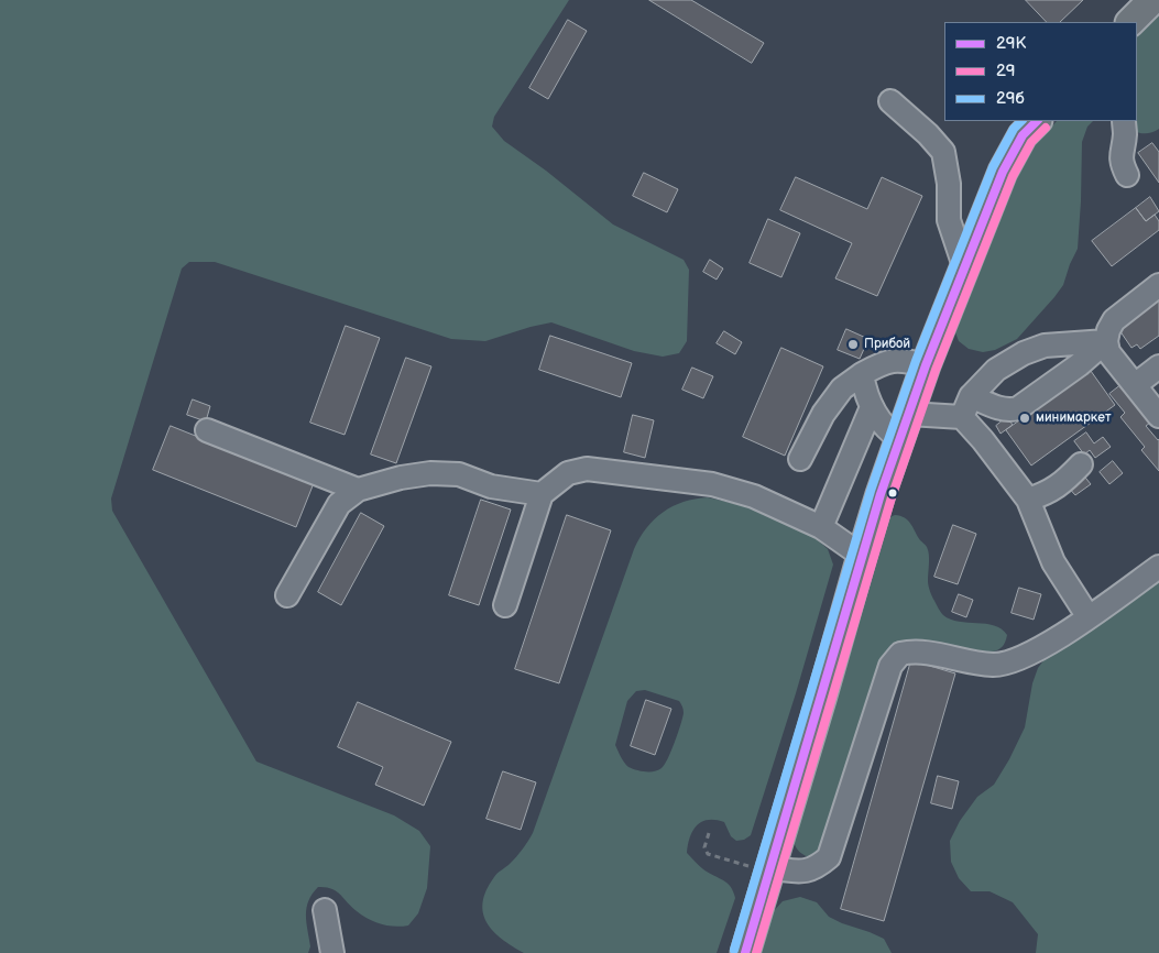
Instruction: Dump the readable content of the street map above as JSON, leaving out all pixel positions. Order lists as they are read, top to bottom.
{
  "places": ["Прибой", "минимаркет"],
  "lines": ["transit line 29К", "transit line 29б", "transit line 29"],
  "legend": ["29К", "29", "29б"]
}
